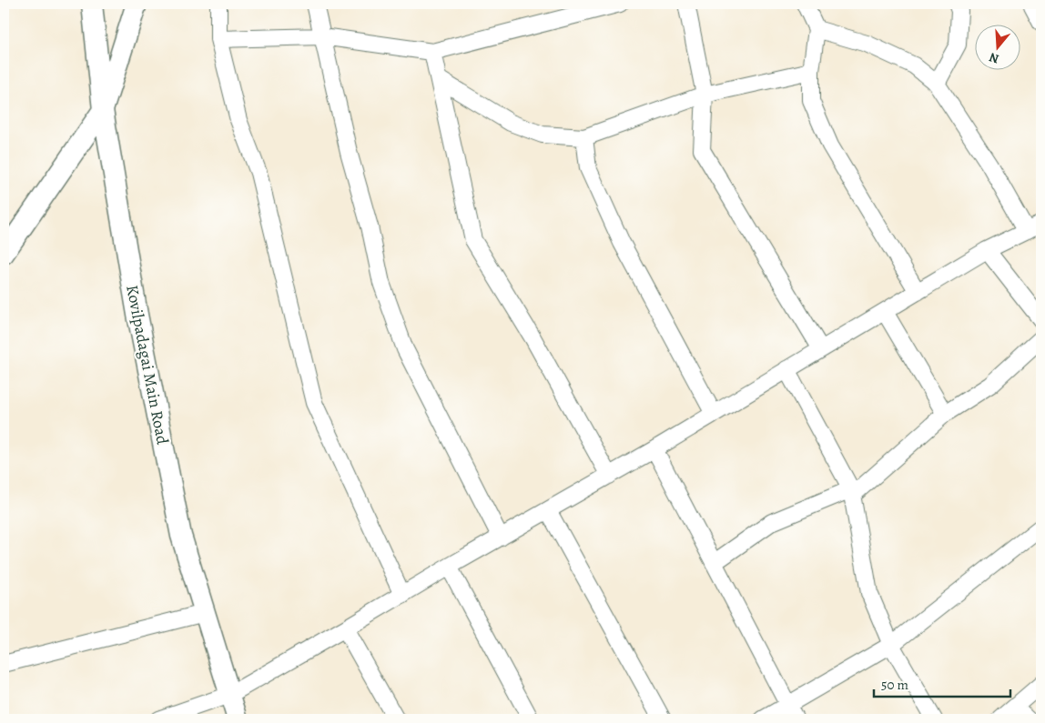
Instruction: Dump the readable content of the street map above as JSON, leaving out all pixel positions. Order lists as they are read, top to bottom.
{
  "streets": {
    "street": ["Kovilpadagai Main Road"]
  },
  "scale_bar": "50 m",
  "north": "bottom"
}
